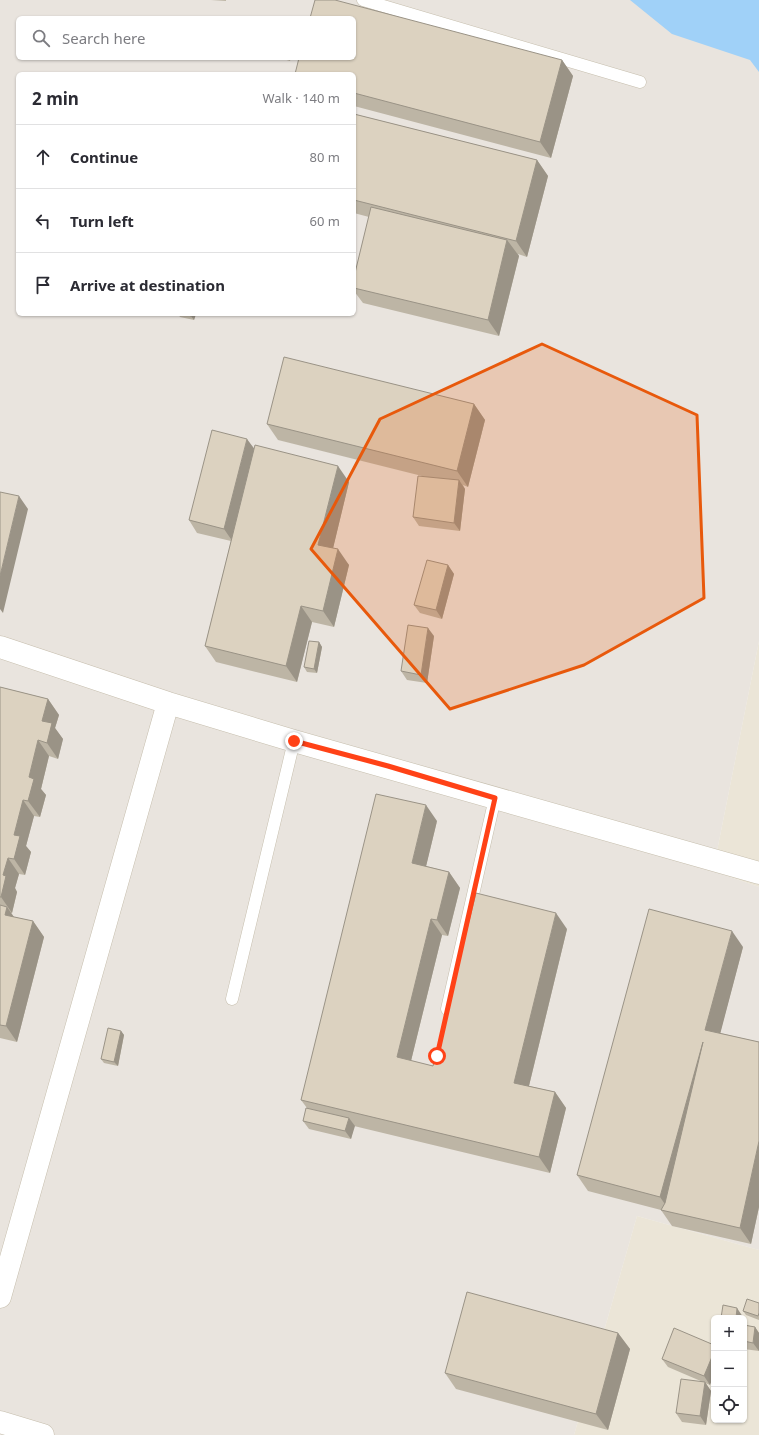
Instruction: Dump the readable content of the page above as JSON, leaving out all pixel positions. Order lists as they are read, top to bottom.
{
  "page": {
    "search": "Search here",
    "heading": ["2 min", "Walk · 140 m"],
    "list": [
      ["Continue", "80 m"],
      ["Turn left", "60 m"],
      "Arrive at destination"
    ],
    "map_buttons": ["+", "−"]
  }
}
